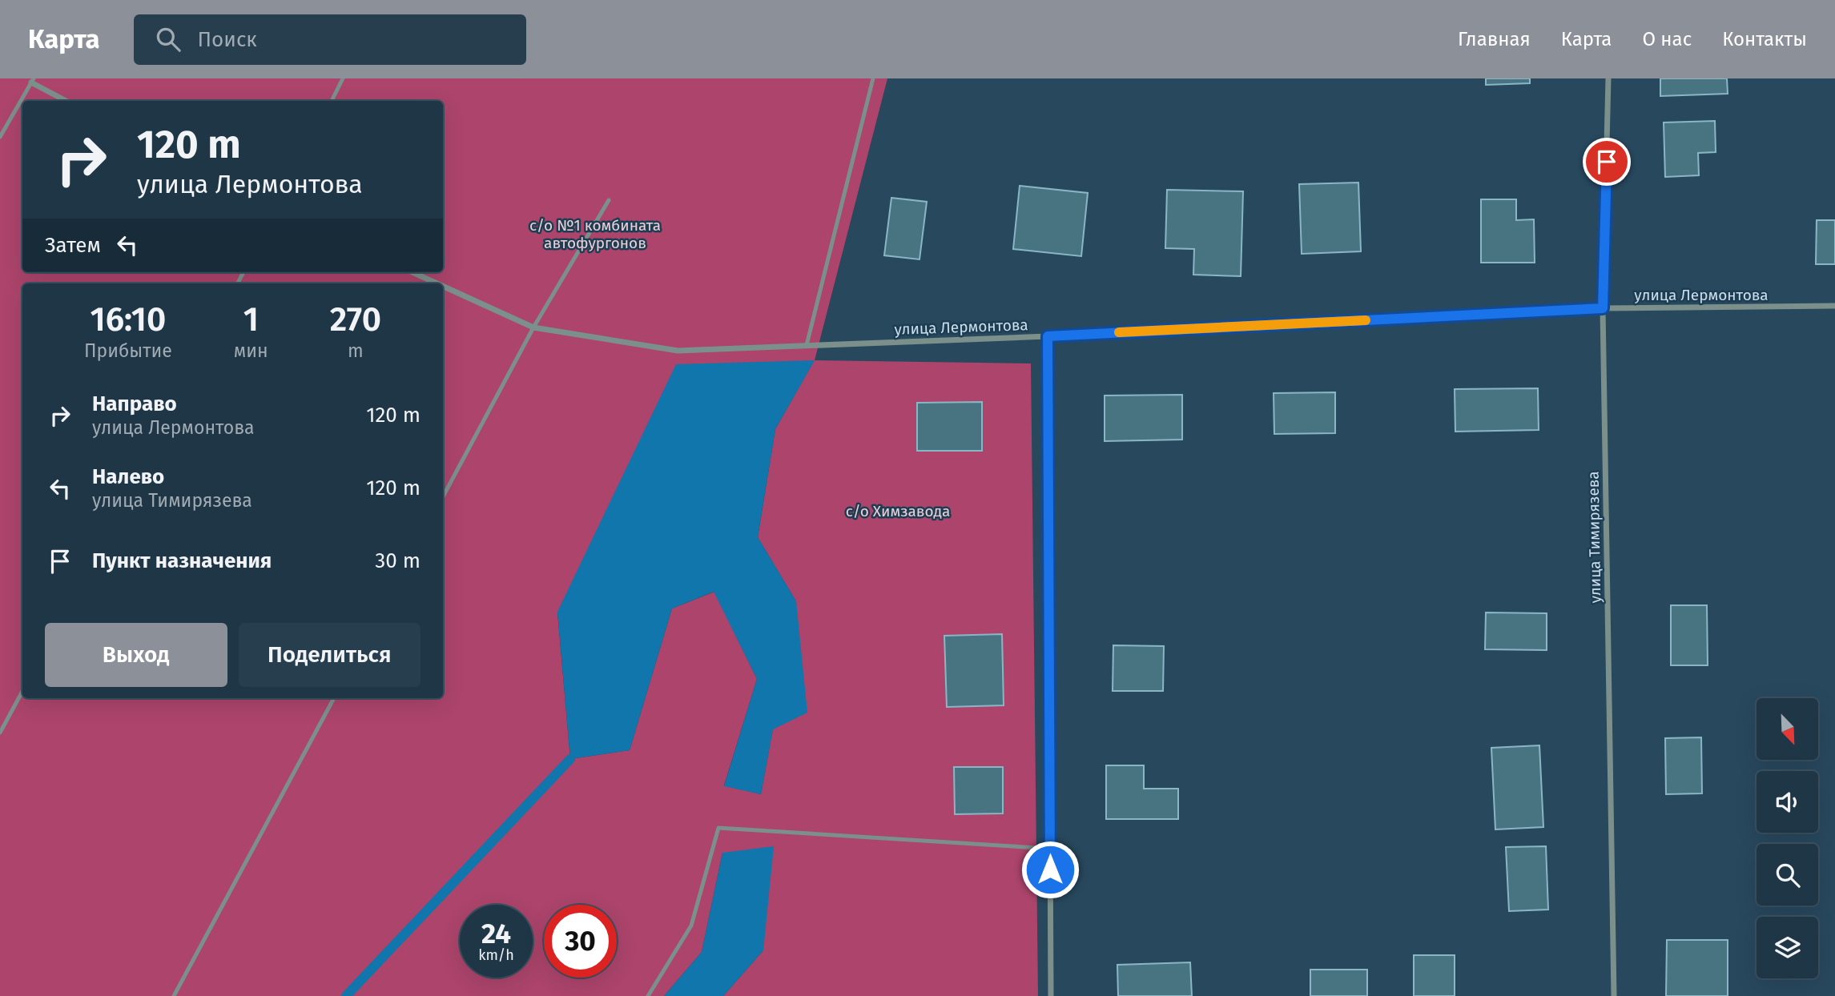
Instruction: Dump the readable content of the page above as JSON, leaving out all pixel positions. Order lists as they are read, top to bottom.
{
  "streets": {
    "street": ["улица Лермонтова", "улица Тимирязева"]
  },
  "crossings": [
    ["улица Лермонтова", "улица Тимирязева"]
  ],
  "parks": ["с/о №1 комбината автофургонов", "с/о Химзавода"],
  "north": "bottom right",
  "page": {
    "header": "Карта",
    "search": "Поиск",
    "nav": [
      "Главная",
      "Карта",
      "О нас",
      "Контакты"
    ],
    "turn": ["120 m", "улица Лермонтова"],
    "then": "Затем",
    "eta": [
      "16:10",
      "Прибытие",
      "1",
      "мин",
      "270",
      "m"
    ],
    "list": [
      {
        "name": "Направо",
        "note": "улица Лермонтова",
        "value": "120 m"
      },
      {
        "name": "Налево",
        "note": "улица Тимирязева",
        "value": "120 m"
      },
      {
        "name": "Пункт назначения",
        "value": "30 m"
      }
    ],
    "buttons": ["Выход", "Поделиться"],
    "speed": "24 km/h",
    "limit": "30"
  }
}
